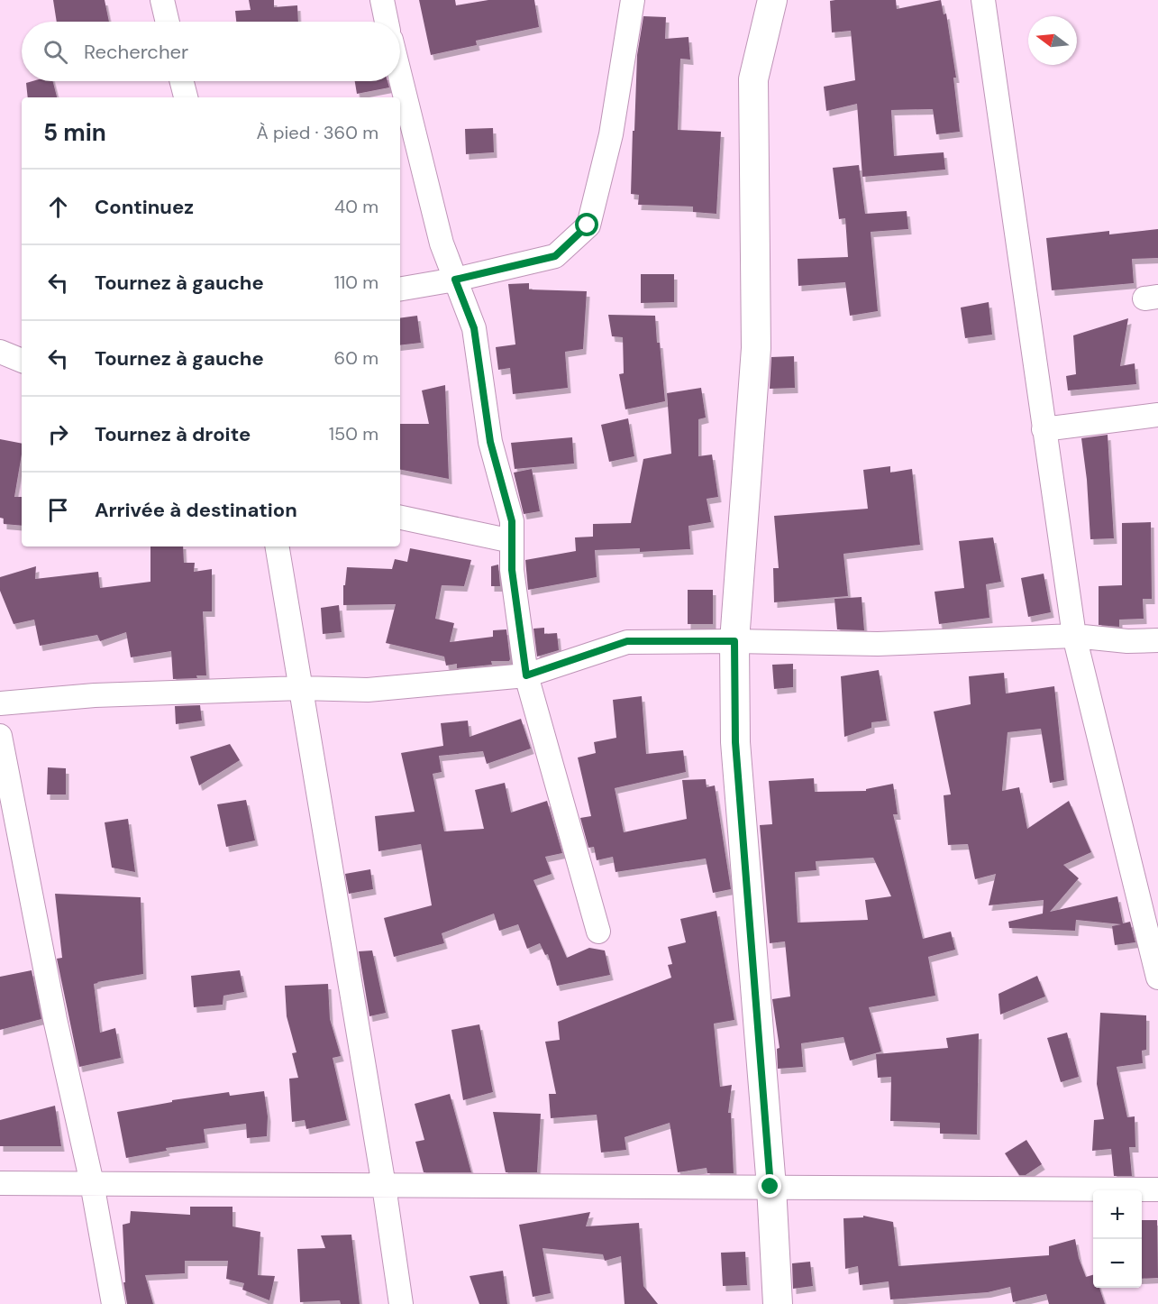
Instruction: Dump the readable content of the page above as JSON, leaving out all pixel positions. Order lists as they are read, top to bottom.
{
  "north": "left",
  "page": {
    "search": "Rechercher",
    "heading": ["5 min", "À pied · 360 m"],
    "list": [
      ["Continuez", "40 m"],
      ["Tournez à gauche", "110 m"],
      ["Tournez à gauche", "60 m"],
      ["Tournez à droite", "150 m"],
      "Arrivée à destination"
    ],
    "map_buttons": ["+", "−"]
  }
}
